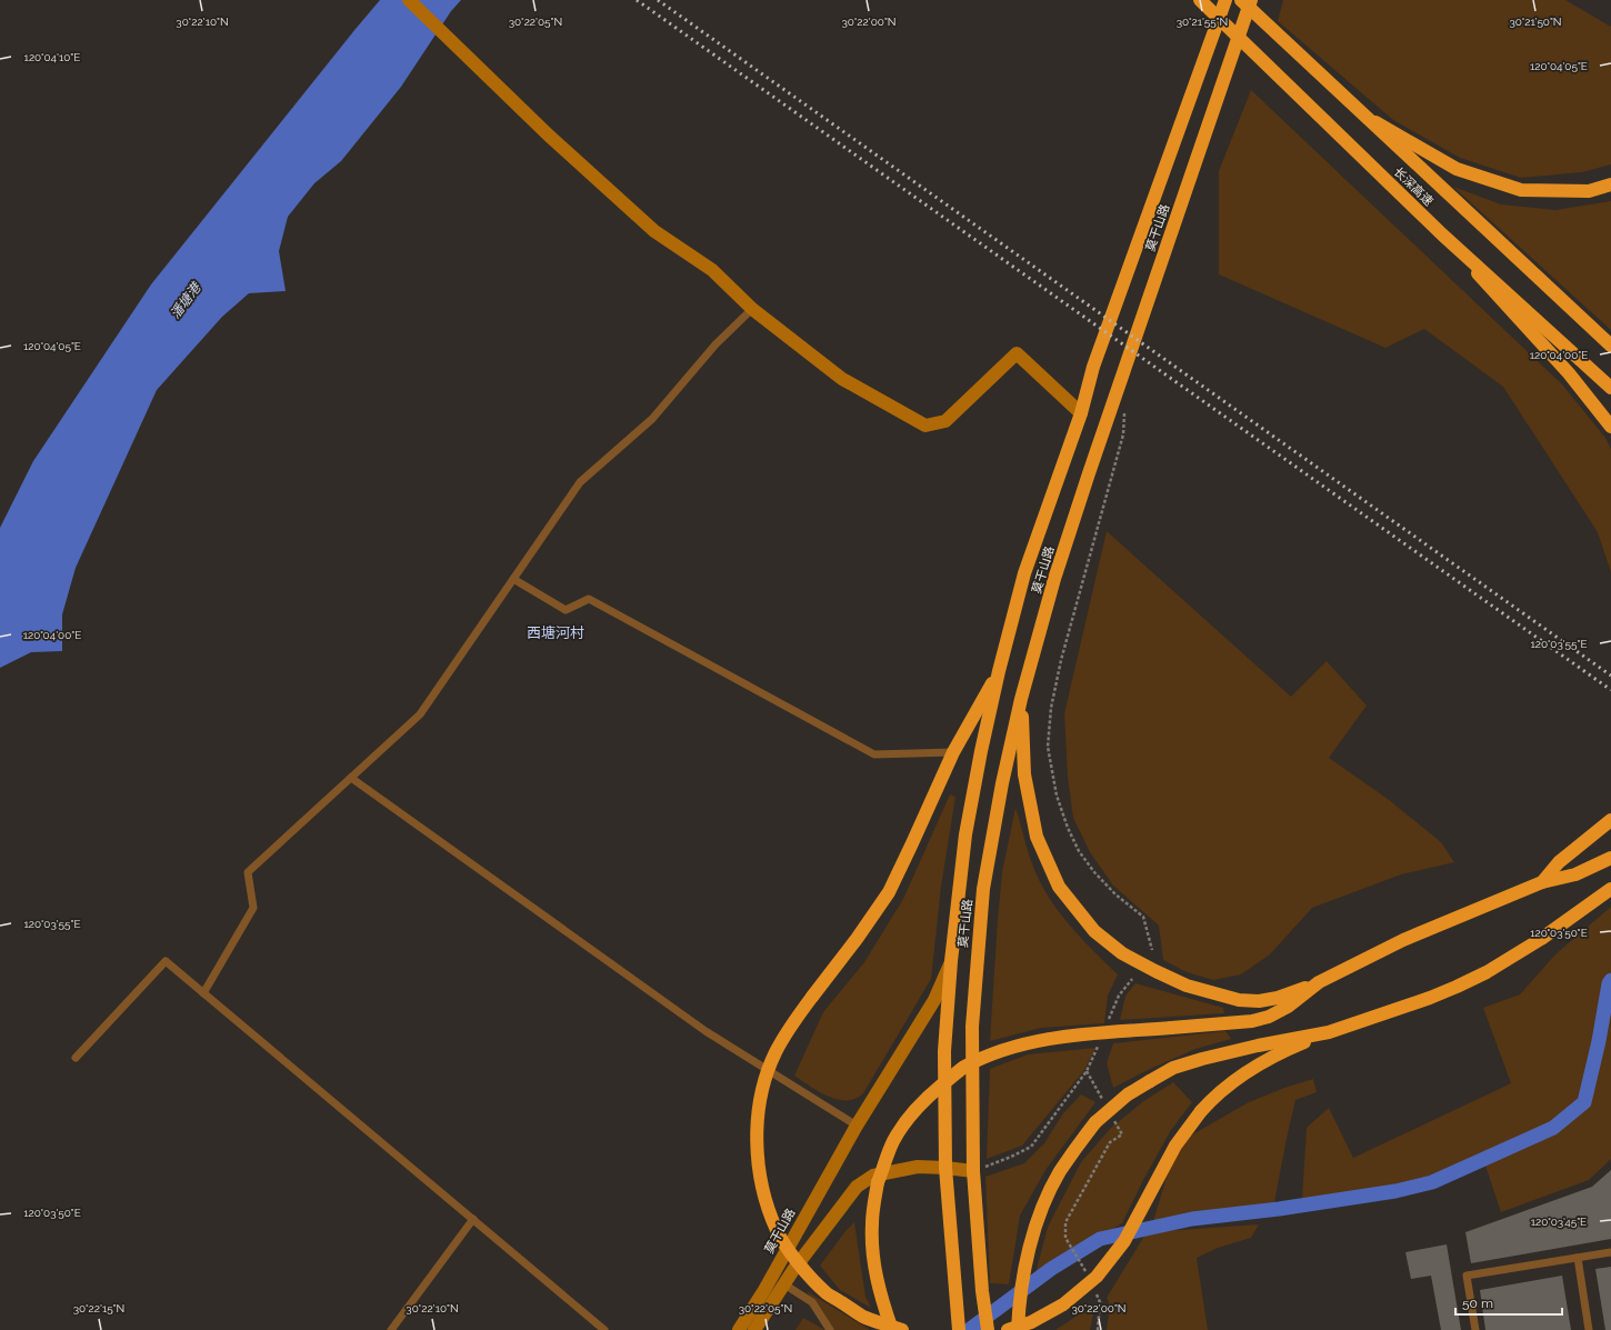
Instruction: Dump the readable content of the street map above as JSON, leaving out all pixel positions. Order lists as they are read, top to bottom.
{
  "streets": {
    "highway": ["长深高速", "莫干山路"]
  },
  "districts": ["西塘河村"],
  "water": ["潘塘港"],
  "scale_bar": "50 m",
  "coordinates": [
    "30°22'10\"N",
    "30°22'05\"N",
    "30°22'00\"N",
    "30°21'50\"N",
    "30°21'55\"N",
    "120°04'10\"E",
    "120°04'05\"E",
    "120°04'00\"E",
    "120°03'55\"E",
    "120°03'50\"E",
    "120°03'45\"E",
    "30°22'15\"N"
  ]
}
